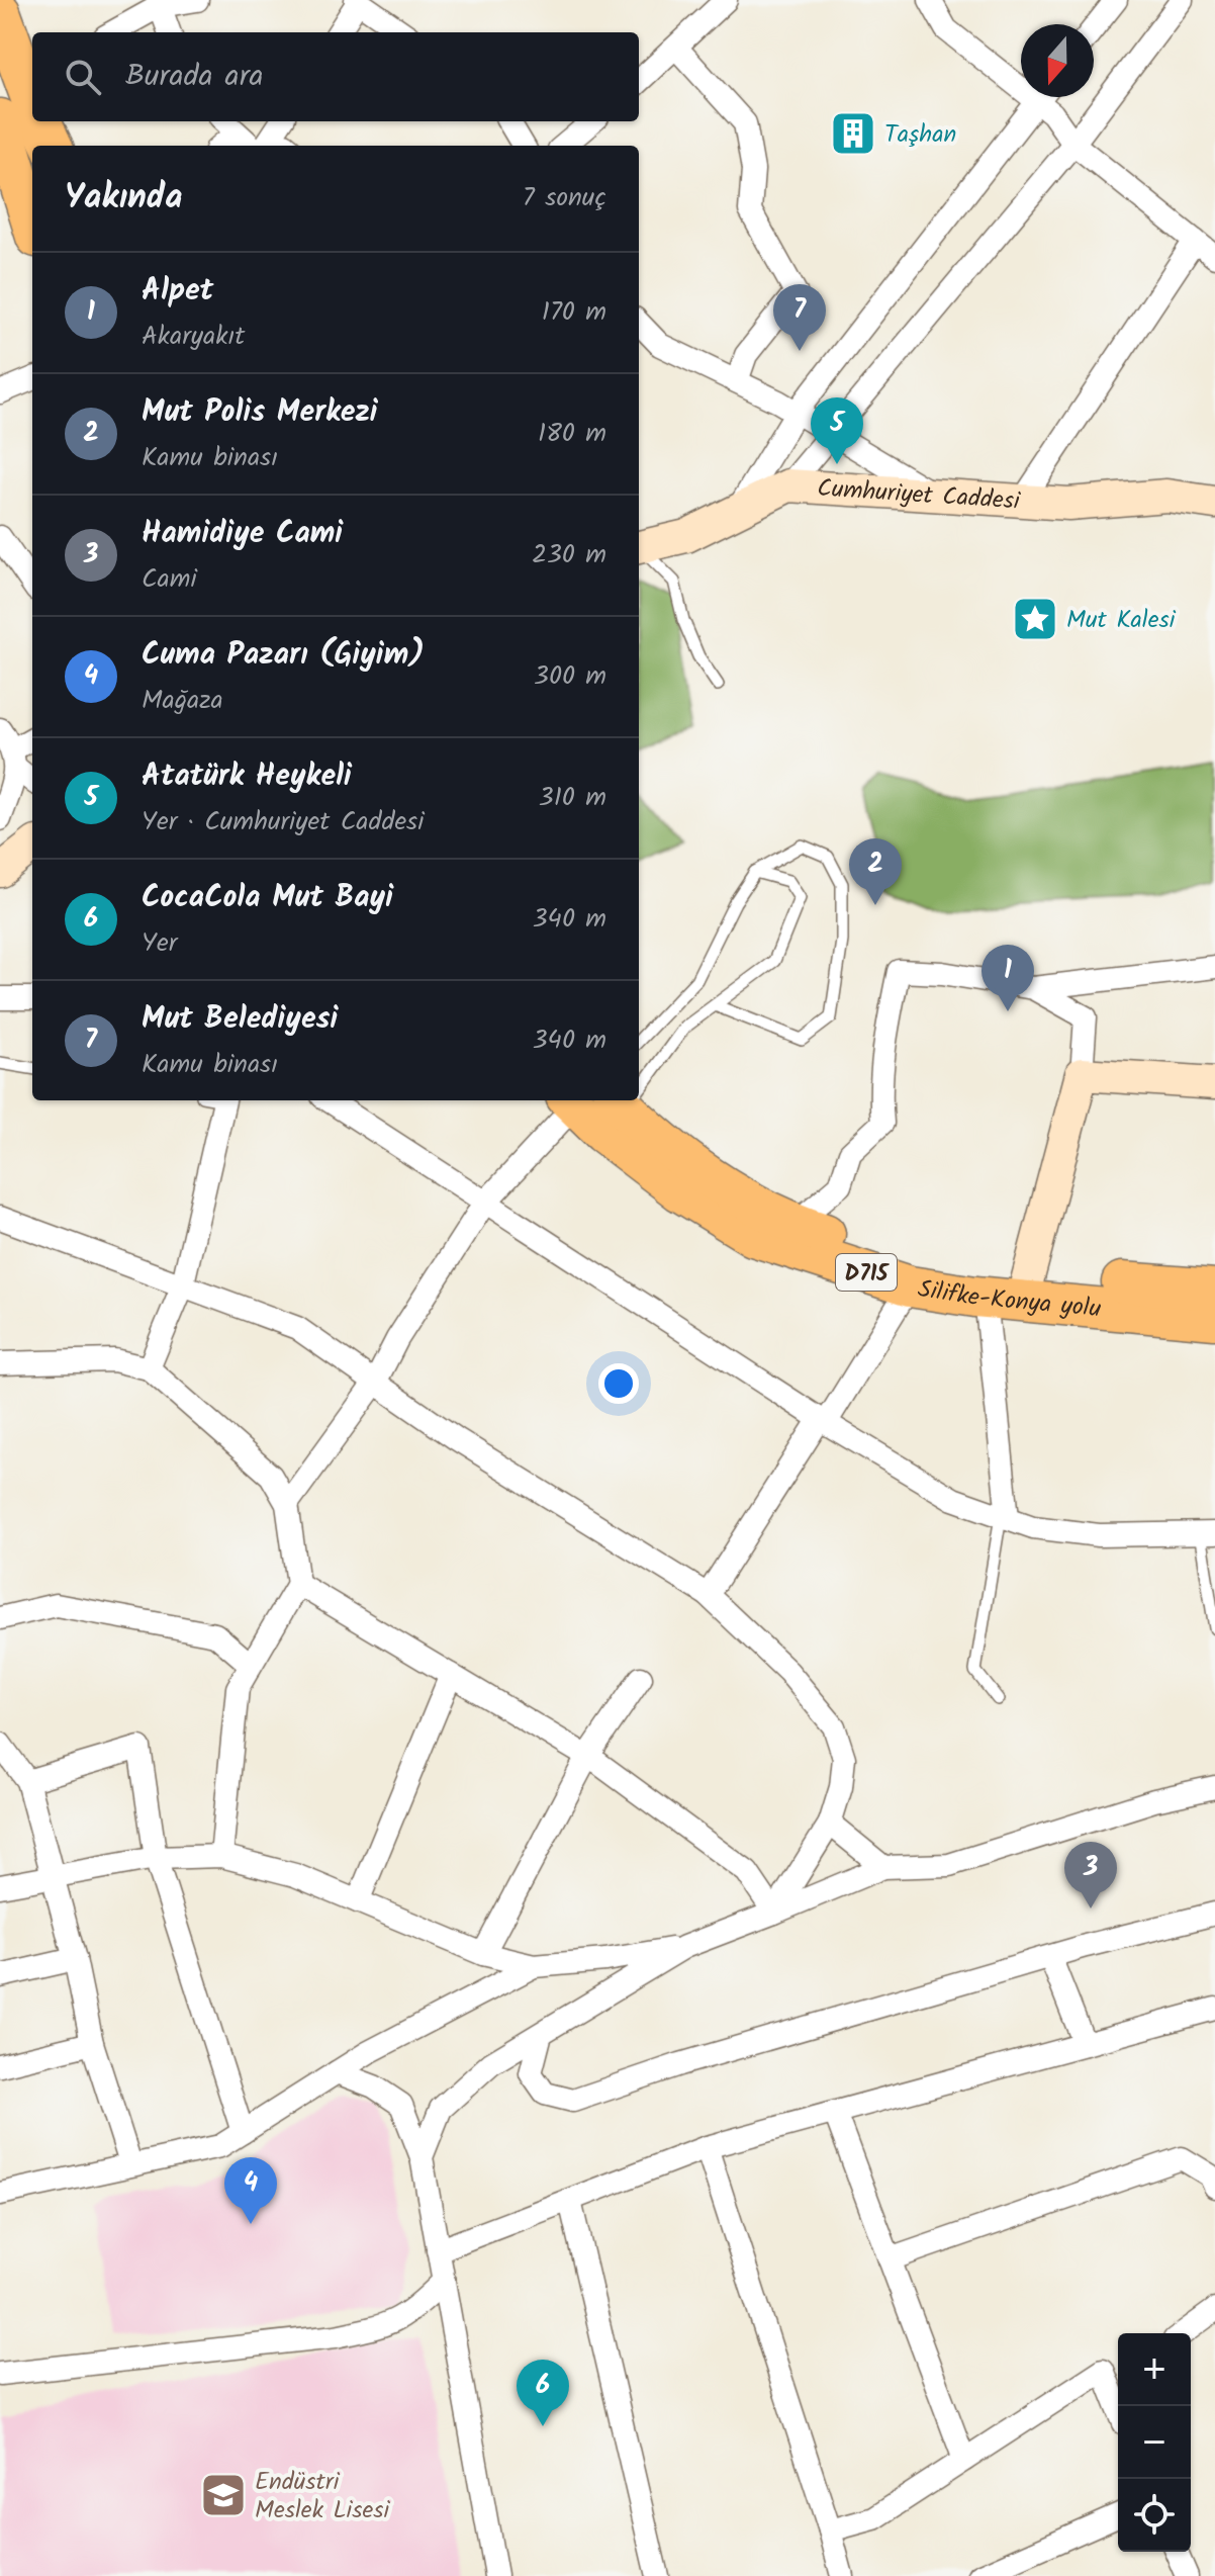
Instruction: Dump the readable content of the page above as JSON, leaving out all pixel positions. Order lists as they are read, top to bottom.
{
  "streets": {
    "highway": ["D715", "Silifke-Konya yolu"],
    "street": ["Cumhuriyet Caddesi"]
  },
  "places": {
    "building": ["Taşhan"],
    "place": ["Mut Kalesi"],
    "school or university": ["Endüstri Meslek Lisesi"]
  },
  "north": "bottom",
  "page": {
    "search": "Burada ara",
    "heading": ["Yakında", "7 sonuç"],
    "list": [
      {
        "mark": "1",
        "name": "Alpet",
        "note": "Akaryakıt",
        "value": "170 m"
      },
      {
        "mark": "2",
        "name": "Mut Polis Merkezi",
        "note": "Kamu binası",
        "value": "180 m"
      },
      {
        "mark": "3",
        "name": "Hamidiye Cami",
        "note": "Cami",
        "value": "230 m"
      },
      {
        "mark": "4",
        "name": "Cuma Pazarı (Giyim)",
        "note": "Mağaza",
        "value": "300 m"
      },
      {
        "mark": "5",
        "name": "Atatürk Heykeli",
        "note": "Yer · Cumhuriyet Caddesi",
        "value": "310 m"
      },
      {
        "mark": "6",
        "name": "CocaCola Mut Bayi",
        "note": "Yer",
        "value": "340 m"
      },
      {
        "mark": "7",
        "name": "Mut Belediyesi",
        "note": "Kamu binası",
        "value": "340 m"
      }
    ],
    "pins": [
      "7",
      "5",
      "2",
      "1",
      "3",
      "4",
      "6"
    ],
    "map_buttons": ["+", "−"]
  }
}
